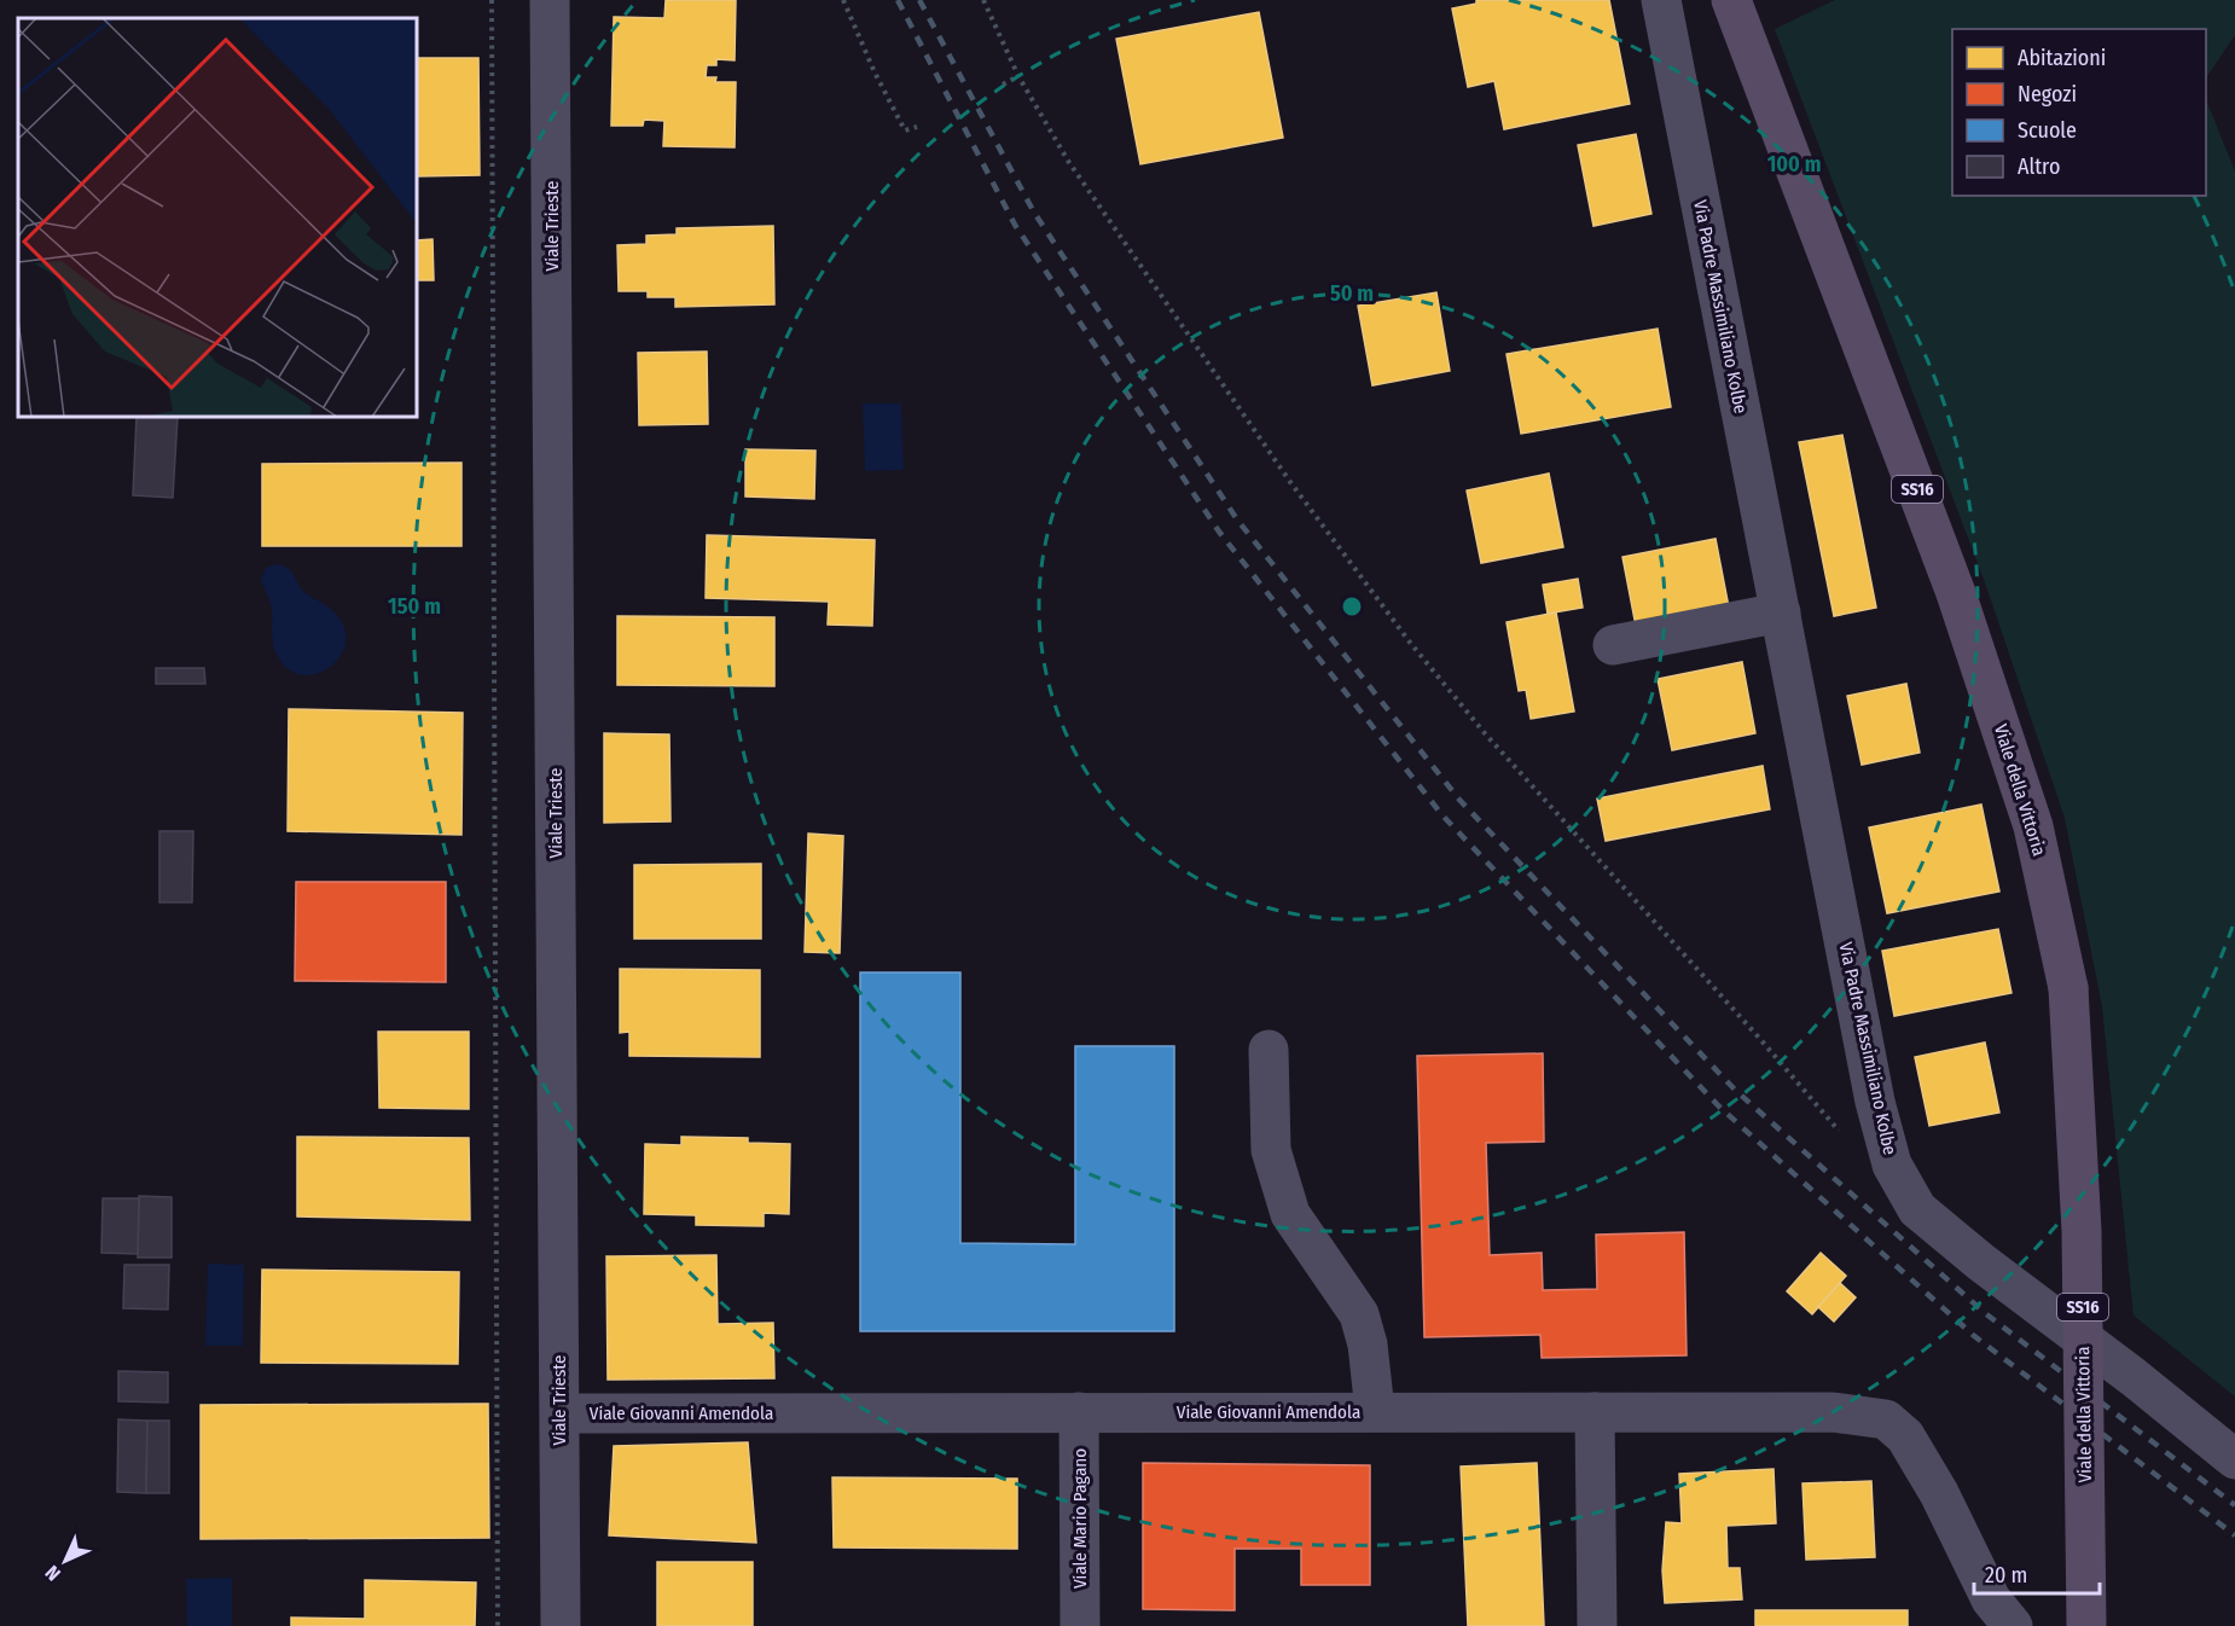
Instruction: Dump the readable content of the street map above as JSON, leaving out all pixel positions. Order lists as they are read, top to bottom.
{
  "streets": {
    "main road": ["SS16", "Viale della Vittoria"],
    "street": [
      "Viale Trieste",
      "Via Padre Massimiliano Kolbe",
      "Viale Giovanni Amendola",
      "Viale Mario Pagano"
    ]
  },
  "crossings": [
    ["Viale Trieste", "Viale Giovanni Amendola"],
    ["Viale Giovanni Amendola", "Viale Mario Pagano"]
  ],
  "legend": [
    "Abitazioni",
    "Negozi",
    "Scuole",
    "Altro"
  ],
  "scale_bar": "20 m",
  "north": "bottom left",
  "rings": ["100 m", "50 m", "150 m"]
}
